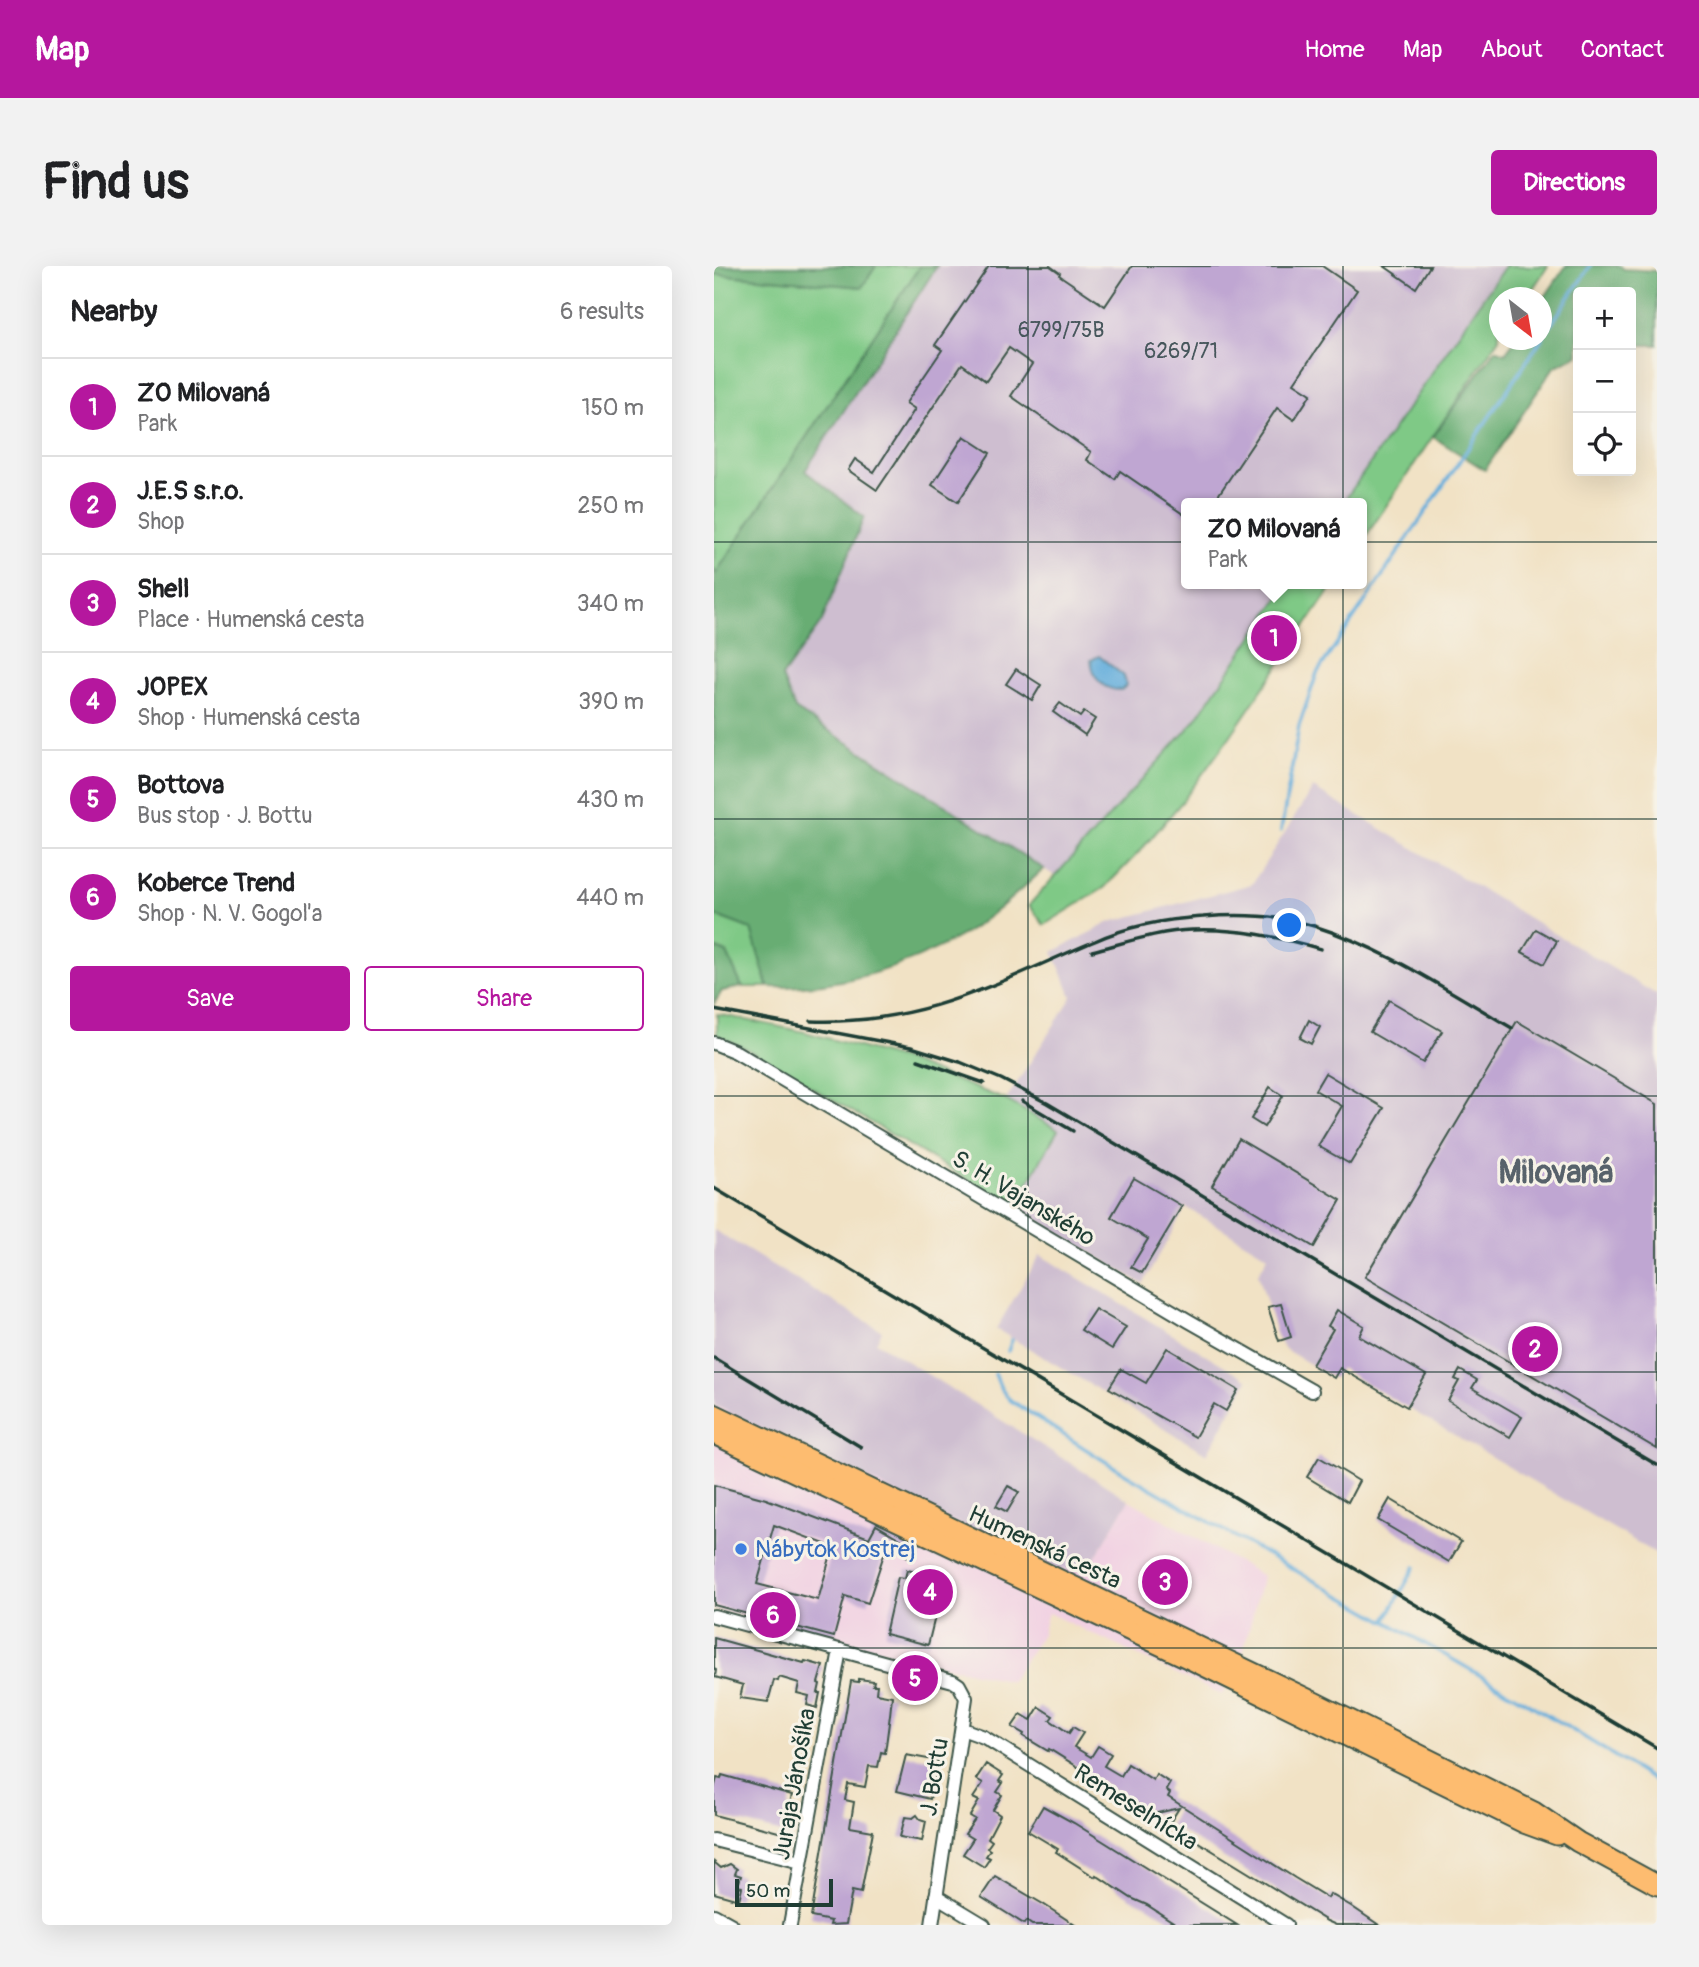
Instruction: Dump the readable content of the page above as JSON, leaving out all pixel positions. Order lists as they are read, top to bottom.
{
  "streets": {
    "main road": ["Humenská cesta"],
    "street": [
      "S. H. Vajanského",
      "J. Bottu",
      "Juraja Jánošíka",
      "Remeselnícka"
    ]
  },
  "crossings": [
    ["J. Bottu", "Juraja Jánošíka"],
    ["J. Bottu", "Remeselnícka"]
  ],
  "districts": ["Milovaná"],
  "places": ["Nábytok Kostrej"],
  "house_numbers": ["6799/75B", "6269/71"],
  "scale_bar": "50 m",
  "north": "bottom right",
  "page": {
    "header": "Map",
    "nav": [
      "Home",
      "Map",
      "About",
      "Contact"
    ],
    "buttons": [
      "Directions",
      ["Save", "Share"]
    ],
    "title": "Find us",
    "heading": ["Nearby", "6 results"],
    "map_buttons": ["+", "−"],
    "list": [
      {
        "mark": "1",
        "name": "ZO Milovaná",
        "note": "Park",
        "value": "150 m"
      },
      {
        "mark": "2",
        "name": "J.E.S s.r.o.",
        "note": "Shop",
        "value": "250 m"
      },
      {
        "mark": "3",
        "name": "Shell",
        "note": "Place · Humenská cesta",
        "value": "340 m"
      },
      {
        "mark": "4",
        "name": "JOPEX",
        "note": "Shop · Humenská cesta",
        "value": "390 m"
      },
      {
        "mark": "5",
        "name": "Bottova",
        "note": "Bus stop · J. Bottu",
        "value": "430 m"
      },
      {
        "mark": "6",
        "name": "Koberce Trend",
        "note": "Shop · N. V. Gogoľa",
        "value": "440 m"
      }
    ],
    "popup": ["ZO Milovaná", "Park"],
    "pins": [
      "1",
      "2",
      "3",
      "4",
      "6",
      "5"
    ],
    "scale": "50 m"
  }
}
